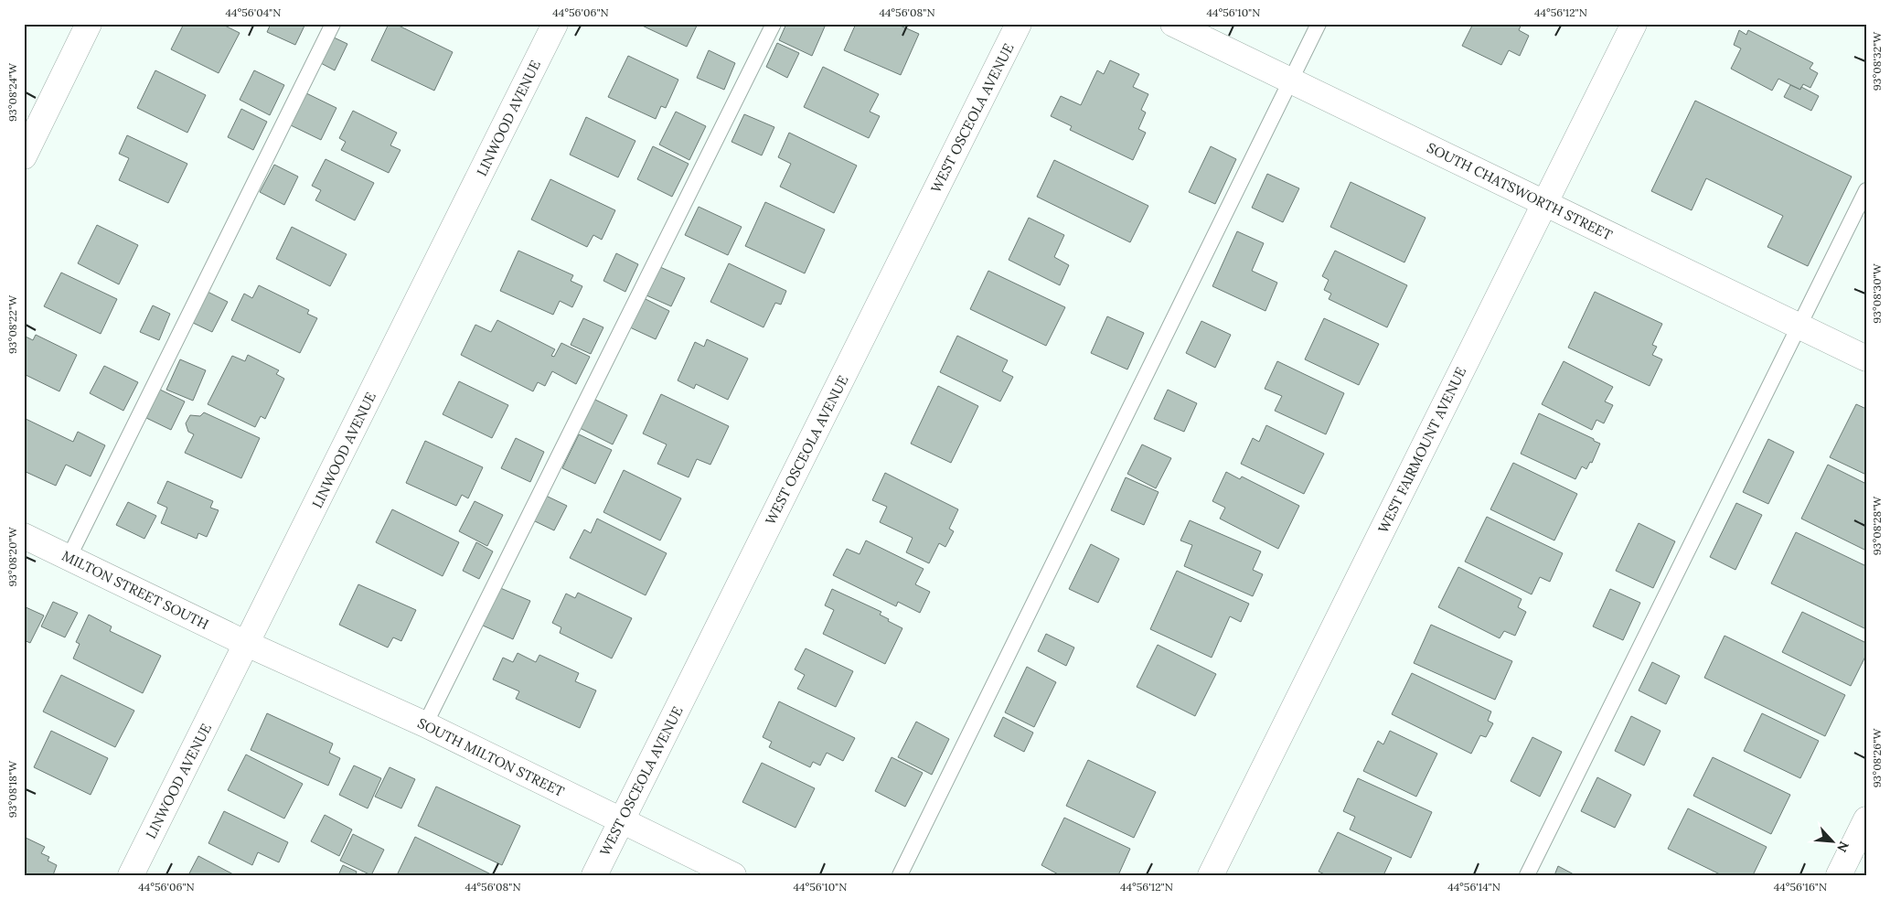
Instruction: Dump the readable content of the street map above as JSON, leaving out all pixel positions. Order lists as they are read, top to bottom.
{
  "streets": {
    "street": [
      "LINWOOD AVENUE",
      "WEST OSCEOLA AVENUE",
      "SOUTH CHATSWORTH STREET",
      "WEST FAIRMOUNT AVENUE",
      "MILTON STREET SOUTH",
      "SOUTH MILTON STREET"
    ]
  },
  "crossings": [
    ["LINWOOD AVENUE", "MILTON STREET SOUTH"],
    ["LINWOOD AVENUE", "SOUTH MILTON STREET"],
    ["WEST OSCEOLA AVENUE", "SOUTH MILTON STREET"],
    ["SOUTH CHATSWORTH STREET", "WEST FAIRMOUNT AVENUE"],
    ["MILTON STREET SOUTH", "SOUTH MILTON STREET"]
  ],
  "north": "bottom right",
  "coordinates": [
    "44°56'04\"N",
    "44°56'06\"N",
    "44°56'08\"N",
    "44°56'10\"N",
    "44°56'12\"N",
    "93°08'32\"W",
    "93°08'24\"W",
    "93°08'30\"W",
    "93°08'22\"W",
    "93°08'28\"W",
    "93°08'20\"W",
    "93°08'26\"W",
    "93°08'18\"W",
    "44°56'14\"N",
    "44°56'16\"N"
  ]
}
